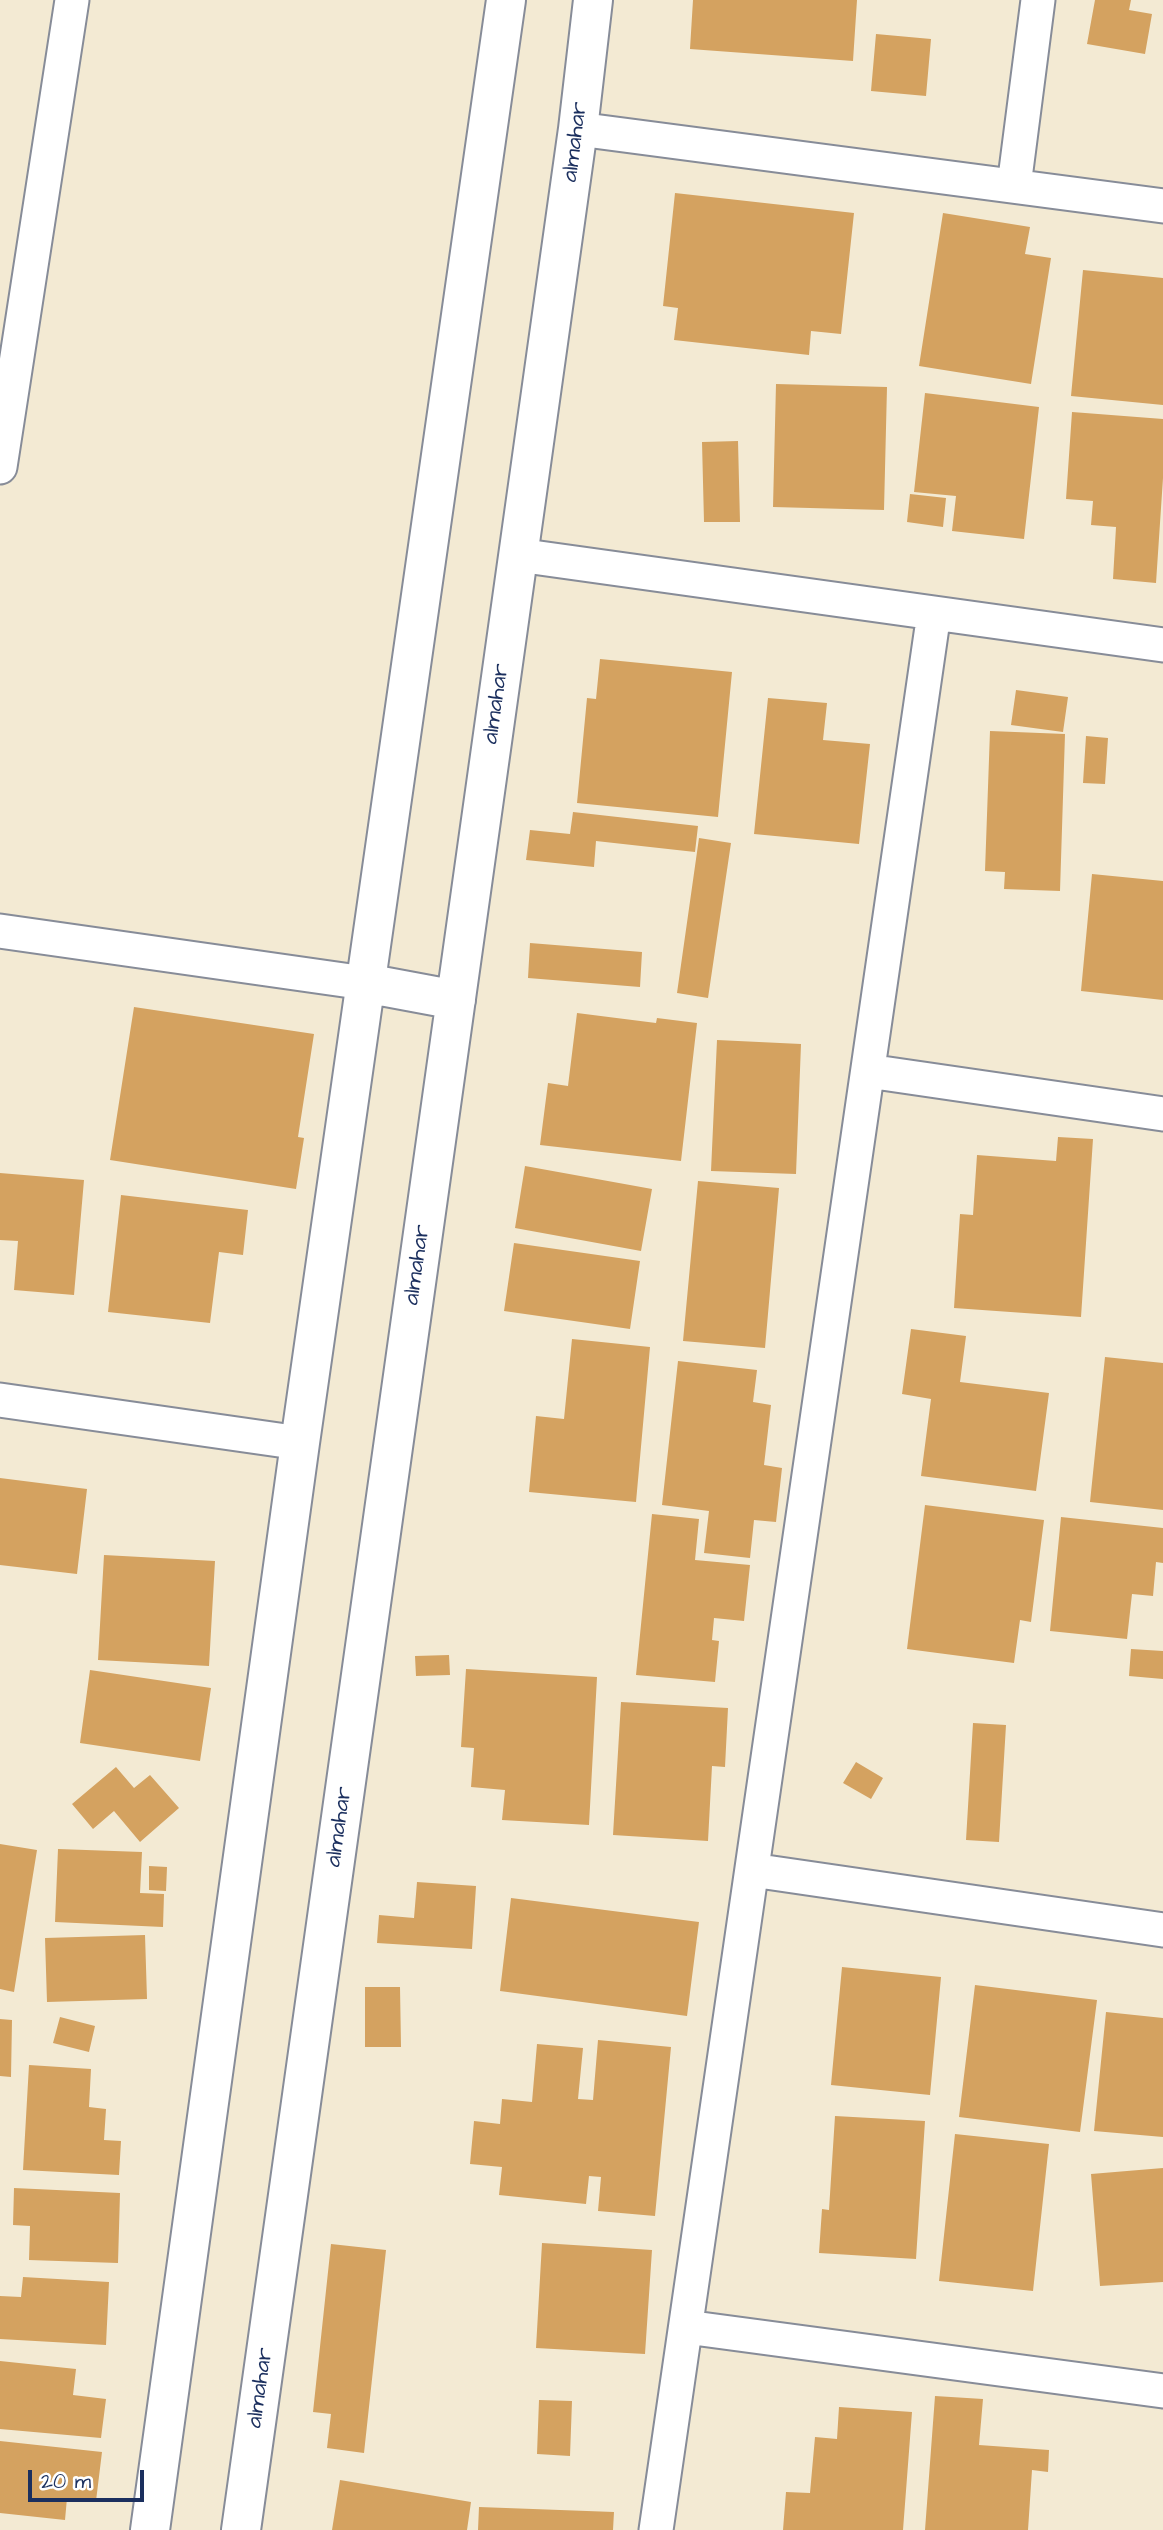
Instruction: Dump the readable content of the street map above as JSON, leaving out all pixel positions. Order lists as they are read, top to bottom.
{
  "streets": {
    "street": ["almahar"]
  },
  "scale_bar": "20 m"
}
